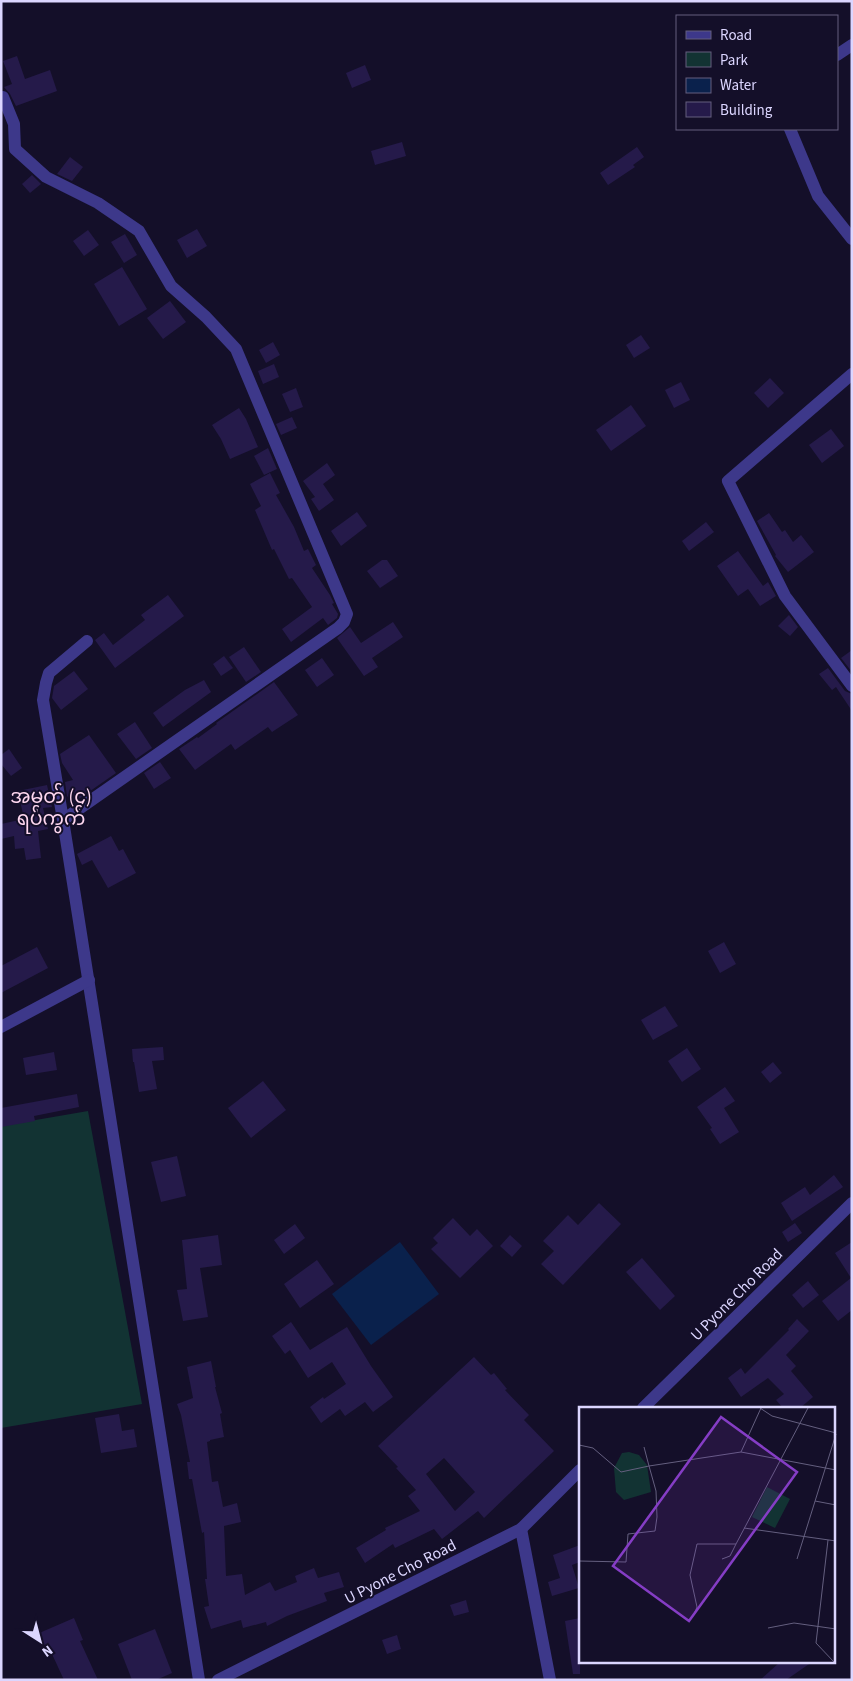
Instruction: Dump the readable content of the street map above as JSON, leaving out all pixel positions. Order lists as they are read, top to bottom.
{
  "streets": {
    "street": ["U Pyone Cho Road"]
  },
  "districts": ["အမှတ် (၄) ရပ်ကွက်"],
  "legend": [
    "Road",
    "Park",
    "Water",
    "Building"
  ],
  "north": "bottom right"
}
